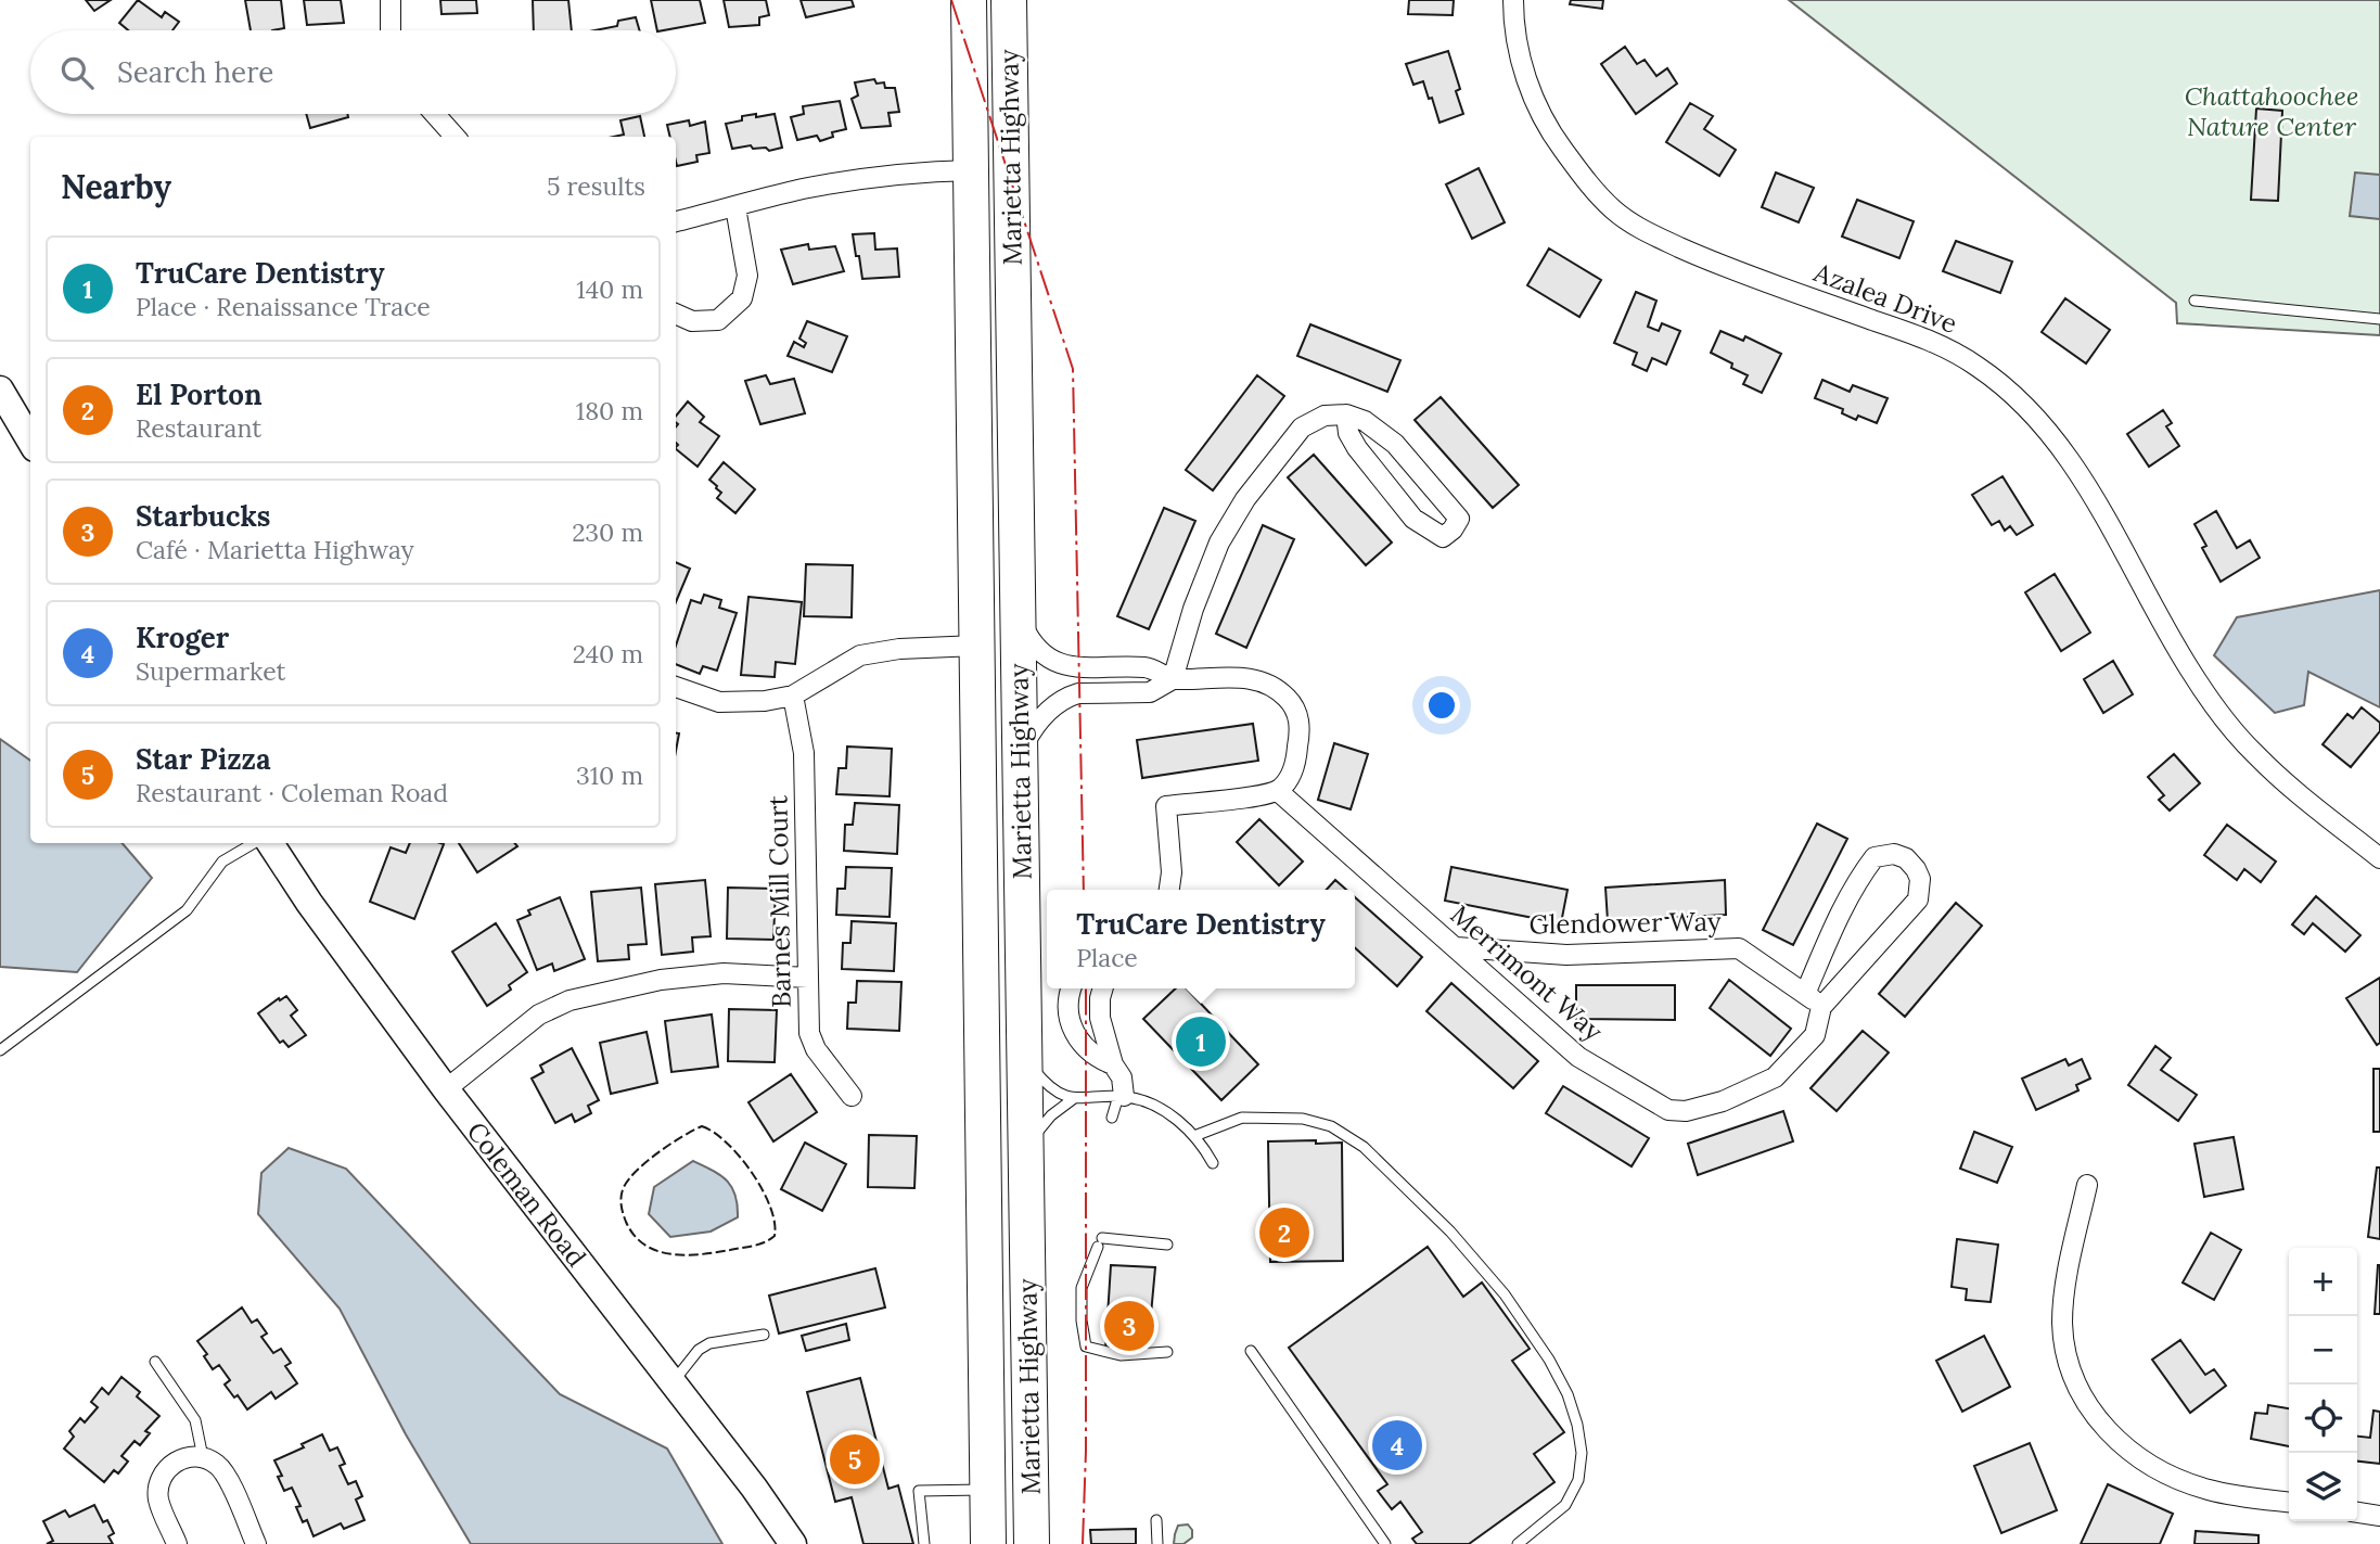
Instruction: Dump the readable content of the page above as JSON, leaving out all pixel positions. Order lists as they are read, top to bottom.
{
  "streets": {
    "highway": ["Marietta Highway"],
    "street": [
      "Azalea Drive",
      "Barnes Mill Court",
      "Glendower Way",
      "Merrimont Way",
      "Coleman Road"
    ]
  },
  "crossings": [
    ["Glendower Way", "Merrimont Way"]
  ],
  "parks": ["Chattahoochee Nature Center"],
  "page": {
    "search": "Search here",
    "heading": ["Nearby", "5 results"],
    "list": [
      {
        "mark": "1",
        "name": "TruCare Dentistry",
        "note": "Place · Renaissance Trace",
        "value": "140 m"
      },
      {
        "mark": "2",
        "name": "El Porton",
        "note": "Restaurant",
        "value": "180 m"
      },
      {
        "mark": "3",
        "name": "Starbucks",
        "note": "Café · Marietta Highway",
        "value": "230 m"
      },
      {
        "mark": "4",
        "name": "Kroger",
        "note": "Supermarket",
        "value": "240 m"
      },
      {
        "mark": "5",
        "name": "Star Pizza",
        "note": "Restaurant · Coleman Road",
        "value": "310 m"
      }
    ],
    "popup": ["TruCare Dentistry", "Place"],
    "pins": [
      "1",
      "2",
      "3",
      "4",
      "5"
    ],
    "map_buttons": ["+", "−"]
  }
}
